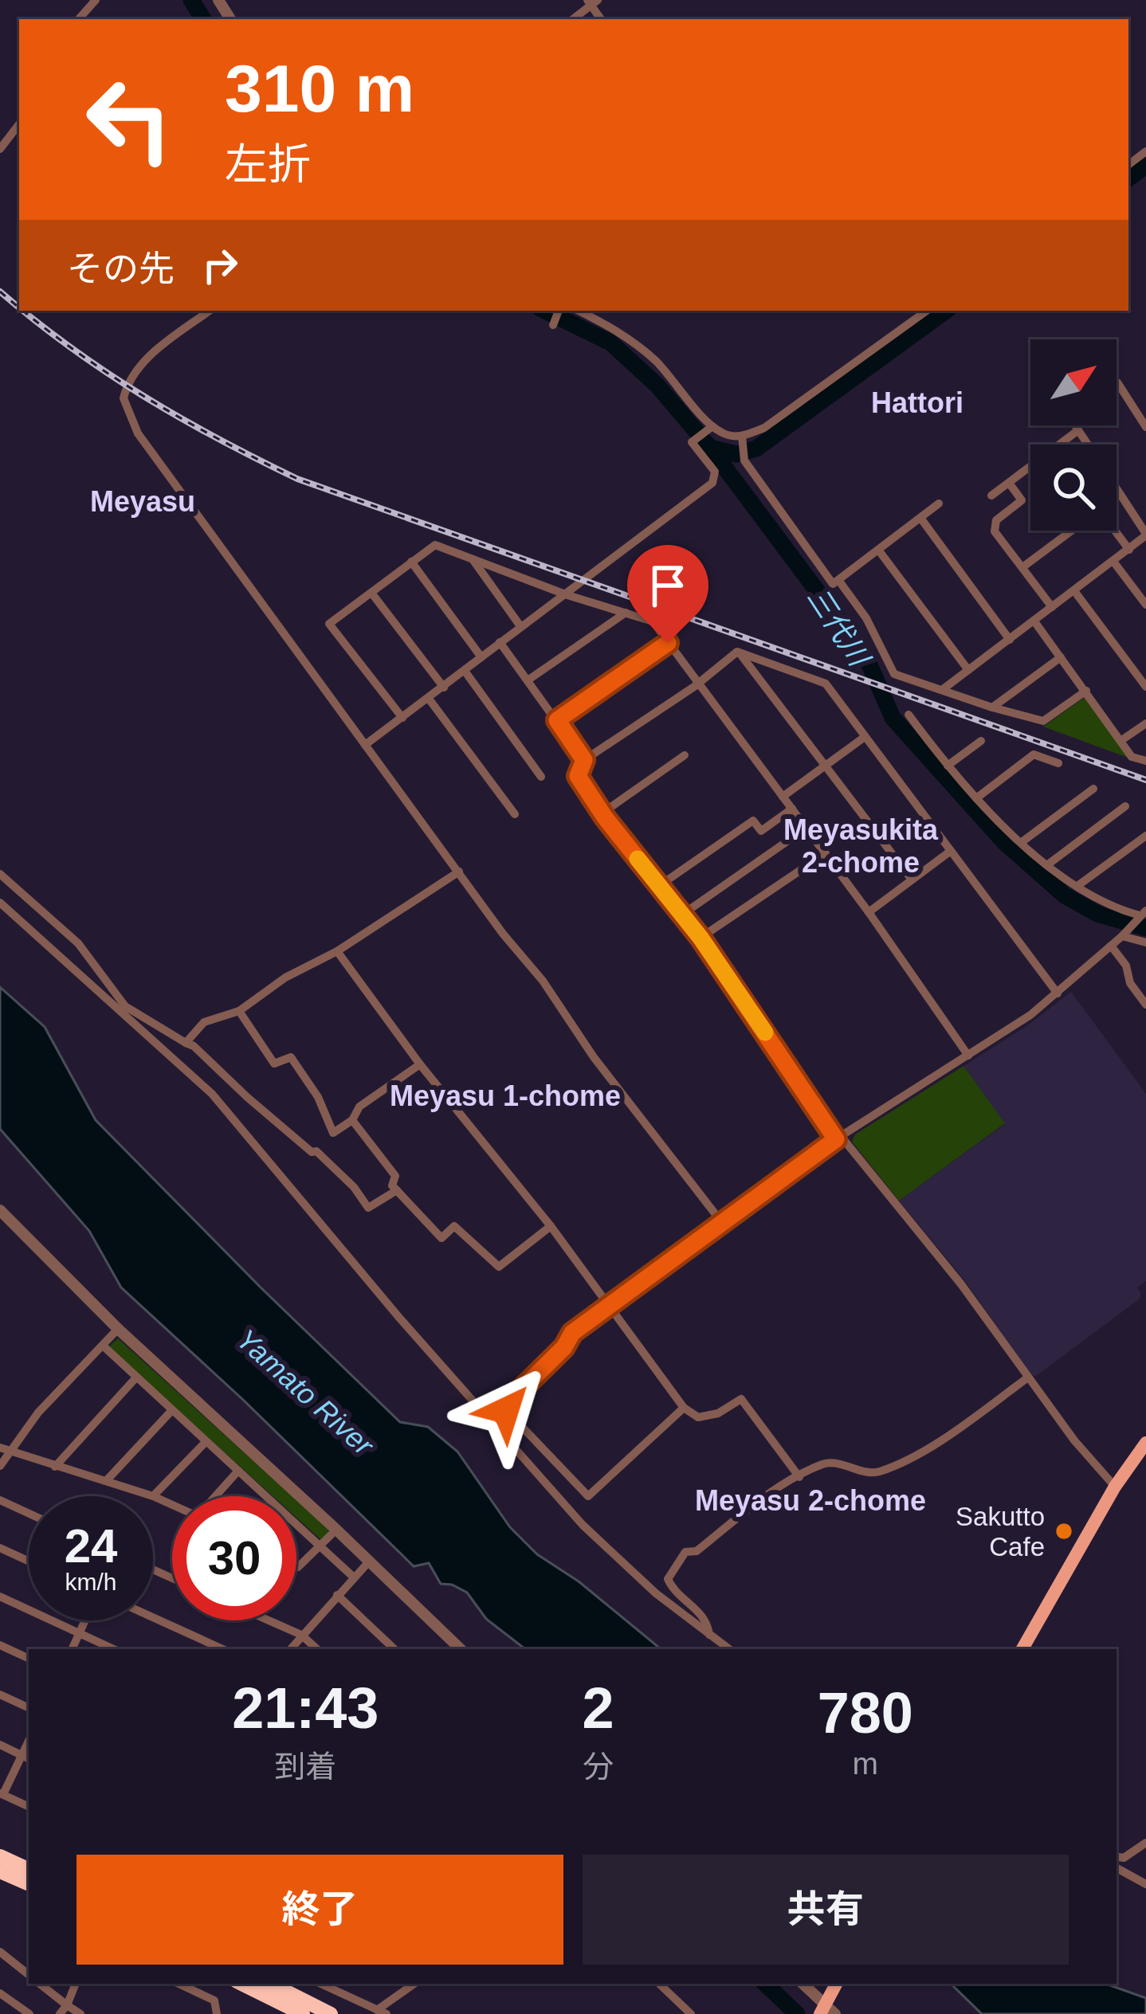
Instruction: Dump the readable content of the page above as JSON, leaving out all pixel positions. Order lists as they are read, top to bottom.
{
  "districts": [
    "Hattori",
    "Meyasu",
    "Meyasukita 2-chome",
    "Meyasu 1-chome",
    "Meyasu 2-chome"
  ],
  "water": ["三代川", "Yamato River"],
  "places": ["Sakutto Cafe"],
  "north": "top right",
  "page": {
    "turn": ["310 m", "左折"],
    "then": "その先",
    "speed": "24 km/h",
    "limit": "30",
    "eta": [
      "21:43",
      "到着",
      "2",
      "分",
      "780",
      "m"
    ],
    "buttons": ["終了", "共有"]
  }
}
